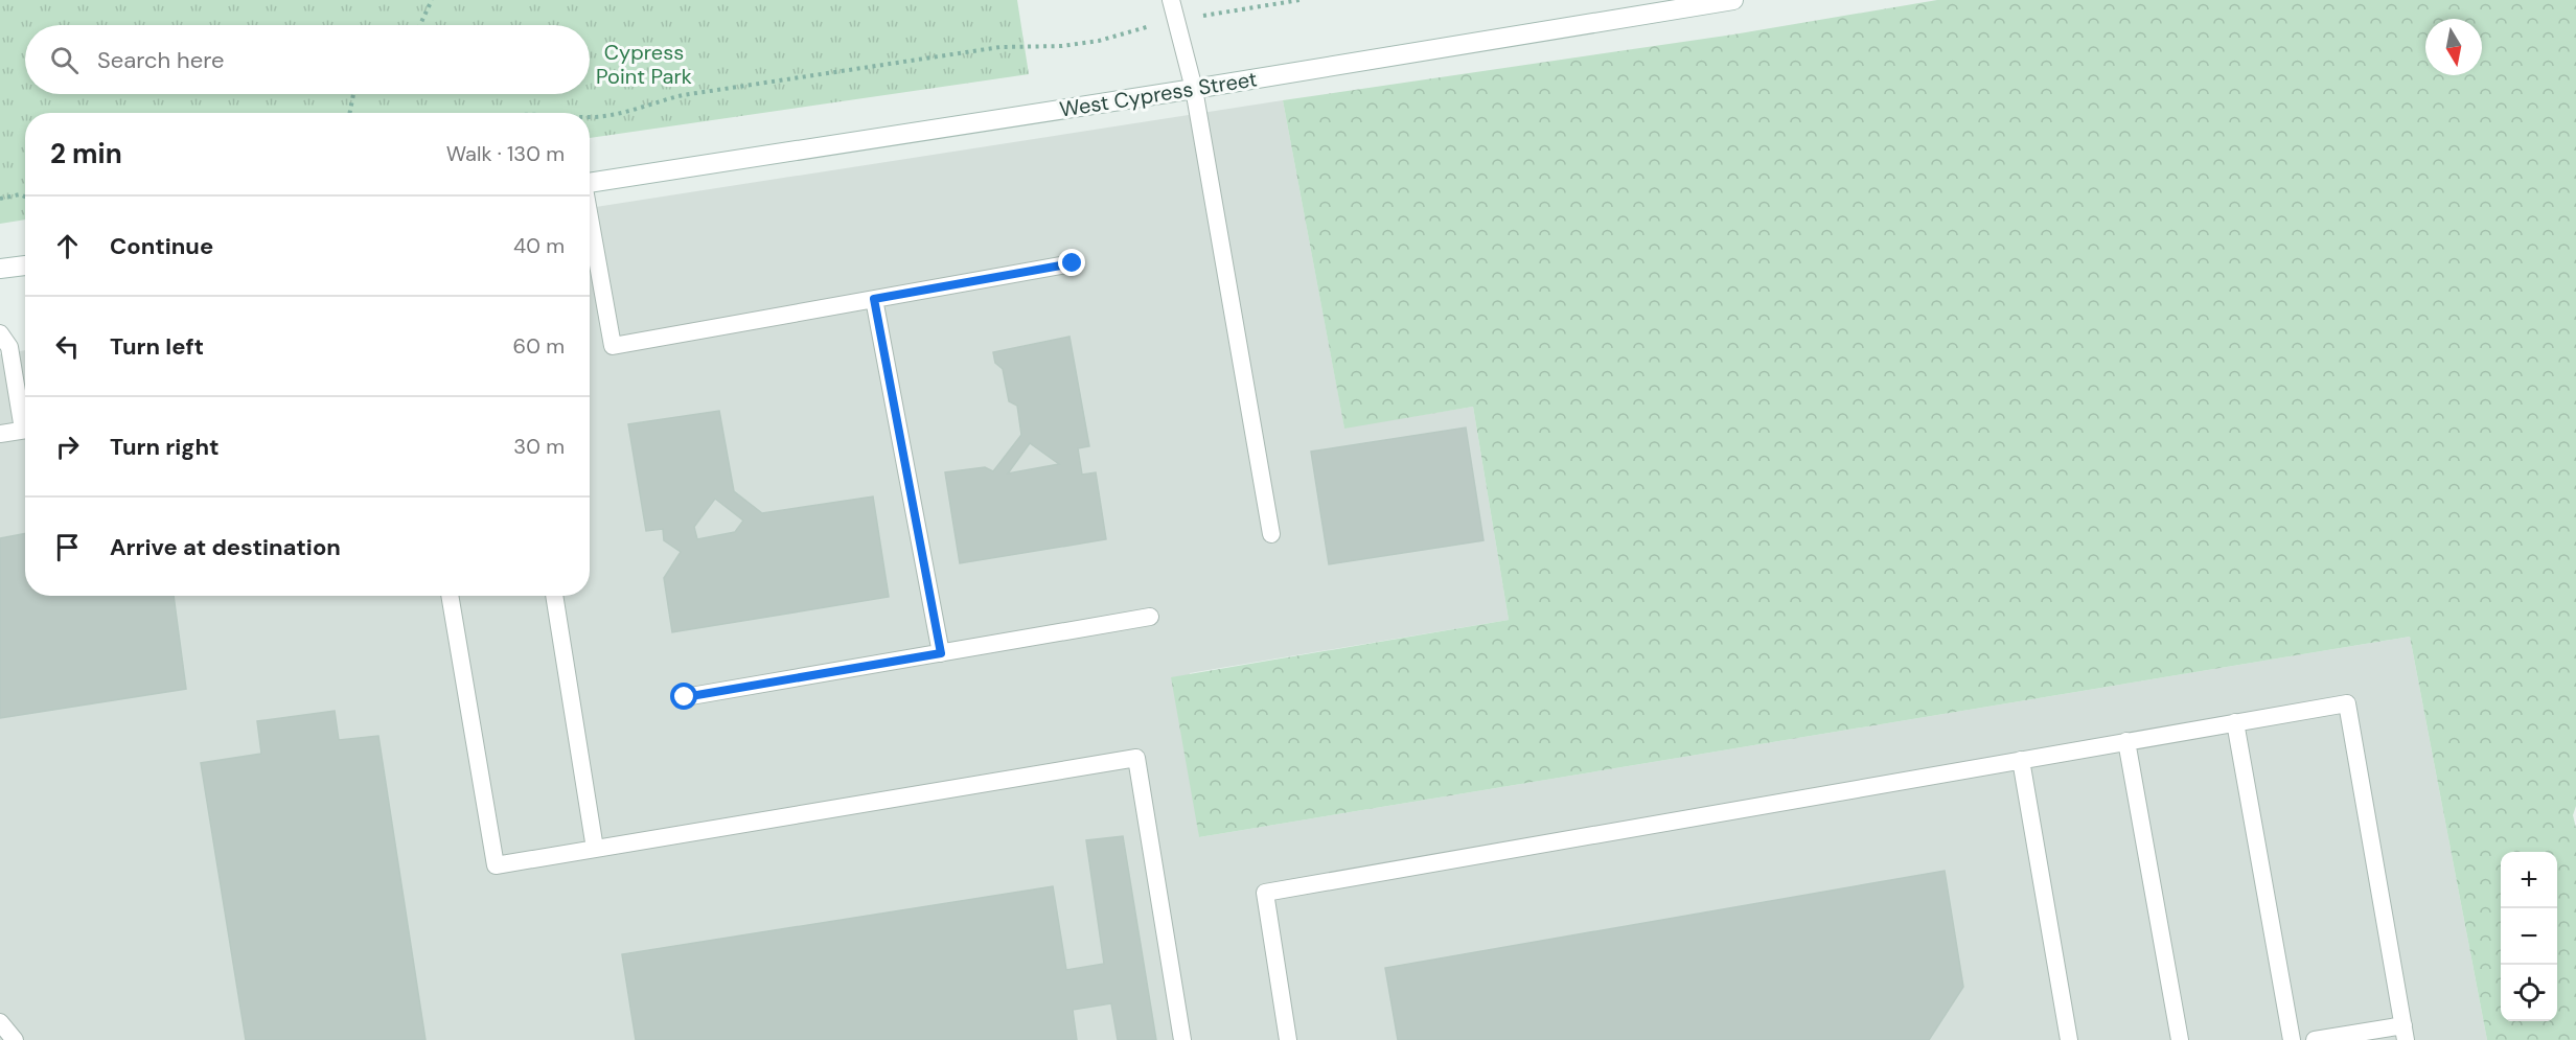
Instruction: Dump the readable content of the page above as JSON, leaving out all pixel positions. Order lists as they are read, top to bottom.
{
  "streets": {
    "street": ["West Cypress Street"]
  },
  "parks": ["Cypress Point Park"],
  "north": "bottom",
  "page": {
    "search": "Search here",
    "heading": ["2 min", "Walk · 130 m"],
    "list": [
      ["Continue", "40 m"],
      ["Turn left", "60 m"],
      ["Turn right", "30 m"],
      "Arrive at destination"
    ],
    "map_buttons": ["+", "−"]
  }
}
